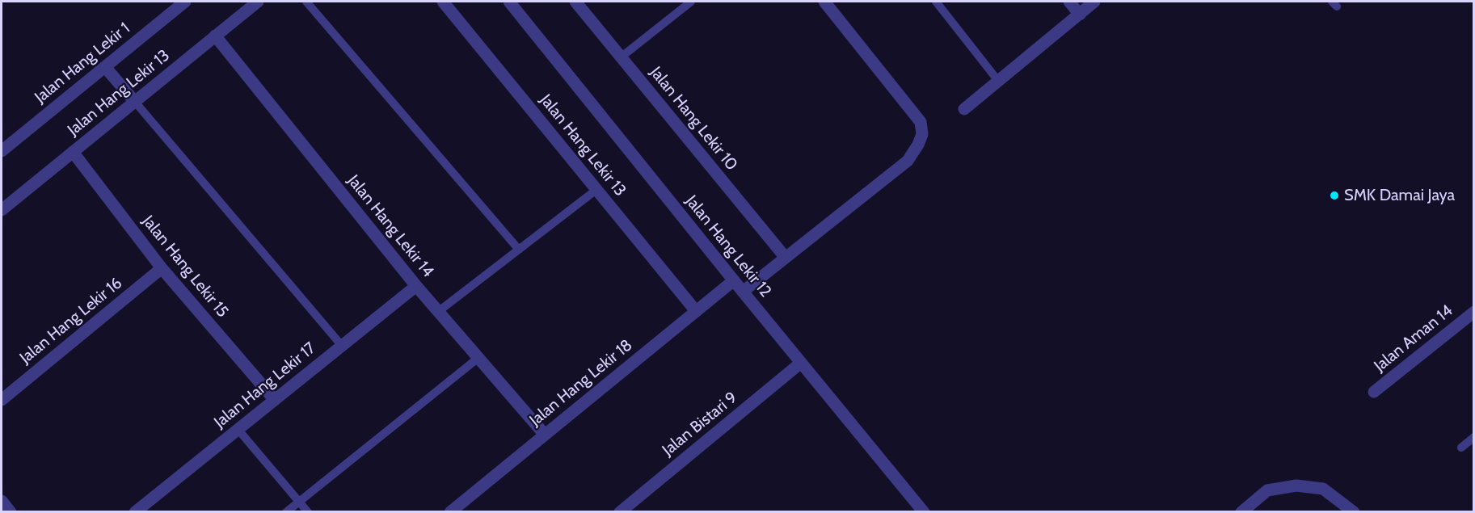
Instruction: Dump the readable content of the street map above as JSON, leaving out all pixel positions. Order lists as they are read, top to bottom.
{
  "streets": {
    "street": [
      "Jalan Hang Lekir 1",
      "Jalan Hang Lekir 13",
      "Jalan Hang Lekir 10",
      "Jalan Hang Lekir 14",
      "Jalan Hang Lekir 12",
      "Jalan Hang Lekir 15",
      "Jalan Hang Lekir 16",
      "Jalan Aman 14",
      "Jalan Hang Lekir 18",
      "Jalan Hang Lekir 17",
      "Jalan Bistari 9"
    ]
  },
  "crossings": [
    ["Jalan Hang Lekir 13", "Jalan Hang Lekir 14"],
    ["Jalan Hang Lekir 13", "Jalan Hang Lekir 15"],
    ["Jalan Hang Lekir 13", "Jalan Hang Lekir 18"],
    ["Jalan Hang Lekir 14", "Jalan Hang Lekir 18"],
    ["Jalan Hang Lekir 14", "Jalan Hang Lekir 17"],
    ["Jalan Hang Lekir 12", "Jalan Hang Lekir 18"],
    ["Jalan Hang Lekir 12", "Jalan Bistari 9"],
    ["Jalan Hang Lekir 15", "Jalan Hang Lekir 16"],
    ["Jalan Hang Lekir 15", "Jalan Hang Lekir 17"]
  ],
  "places": ["SMK Damai Jaya"]
}
